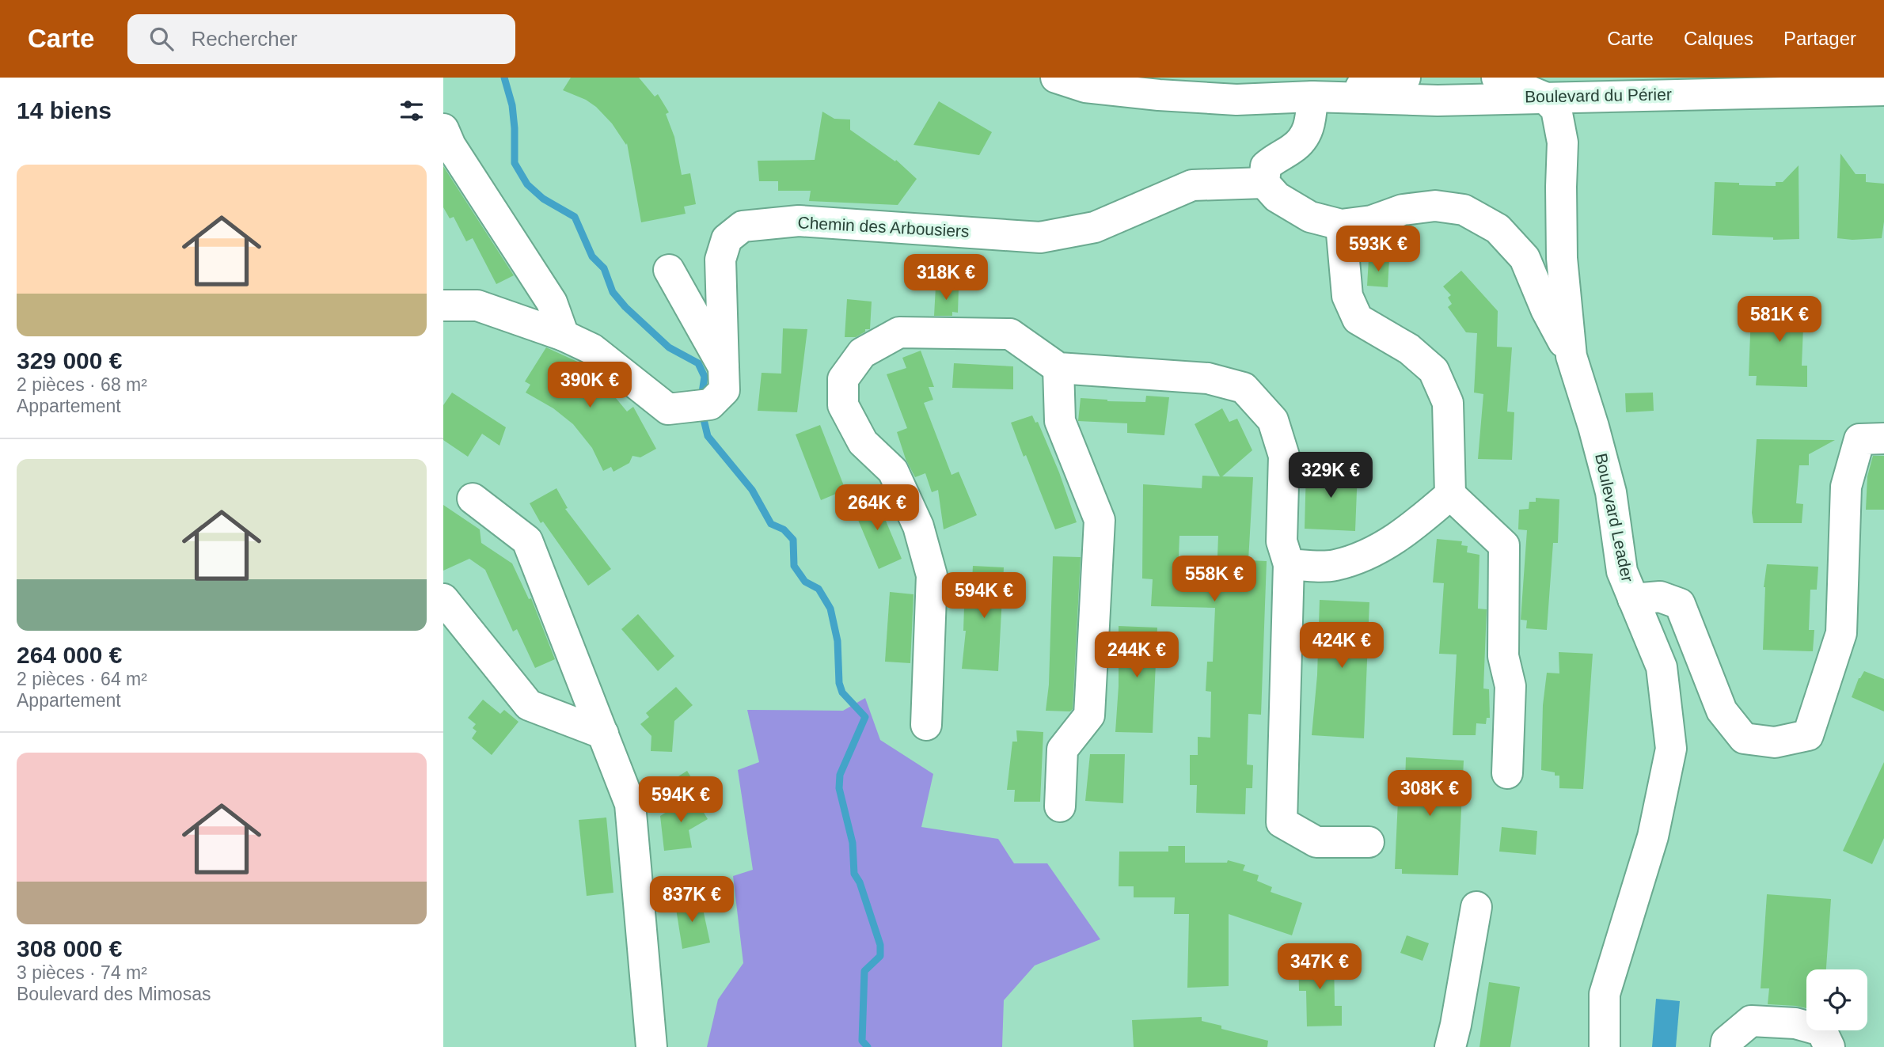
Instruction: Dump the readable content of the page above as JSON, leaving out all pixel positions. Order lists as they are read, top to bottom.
{
  "streets": {
    "street": ["Boulevard du Périer", "Chemin des Arbousiers", "Boulevard Leader"]
  },
  "page": {
    "header": "Carte",
    "search": "Rechercher",
    "nav": ["Carte", "Calques", "Partager"],
    "heading": "14 biens",
    "list": [
      {
        "name": "329 000 €",
        "note": "2 pièces · 68 m² · Appartement"
      },
      {
        "name": "264 000 €",
        "note": "2 pièces · 64 m² · Appartement"
      },
      {
        "name": "308 000 €",
        "note": "3 pièces · 74 m² · Boulevard des Mimosas"
      }
    ],
    "price": [
      "593K €",
      "318K €",
      "581K €",
      "390K €",
      "329K €",
      "264K €",
      "558K €",
      "594K €",
      "424K €",
      "244K €",
      "308K €",
      "594K €",
      "837K €",
      "347K €"
    ]
  }
}
